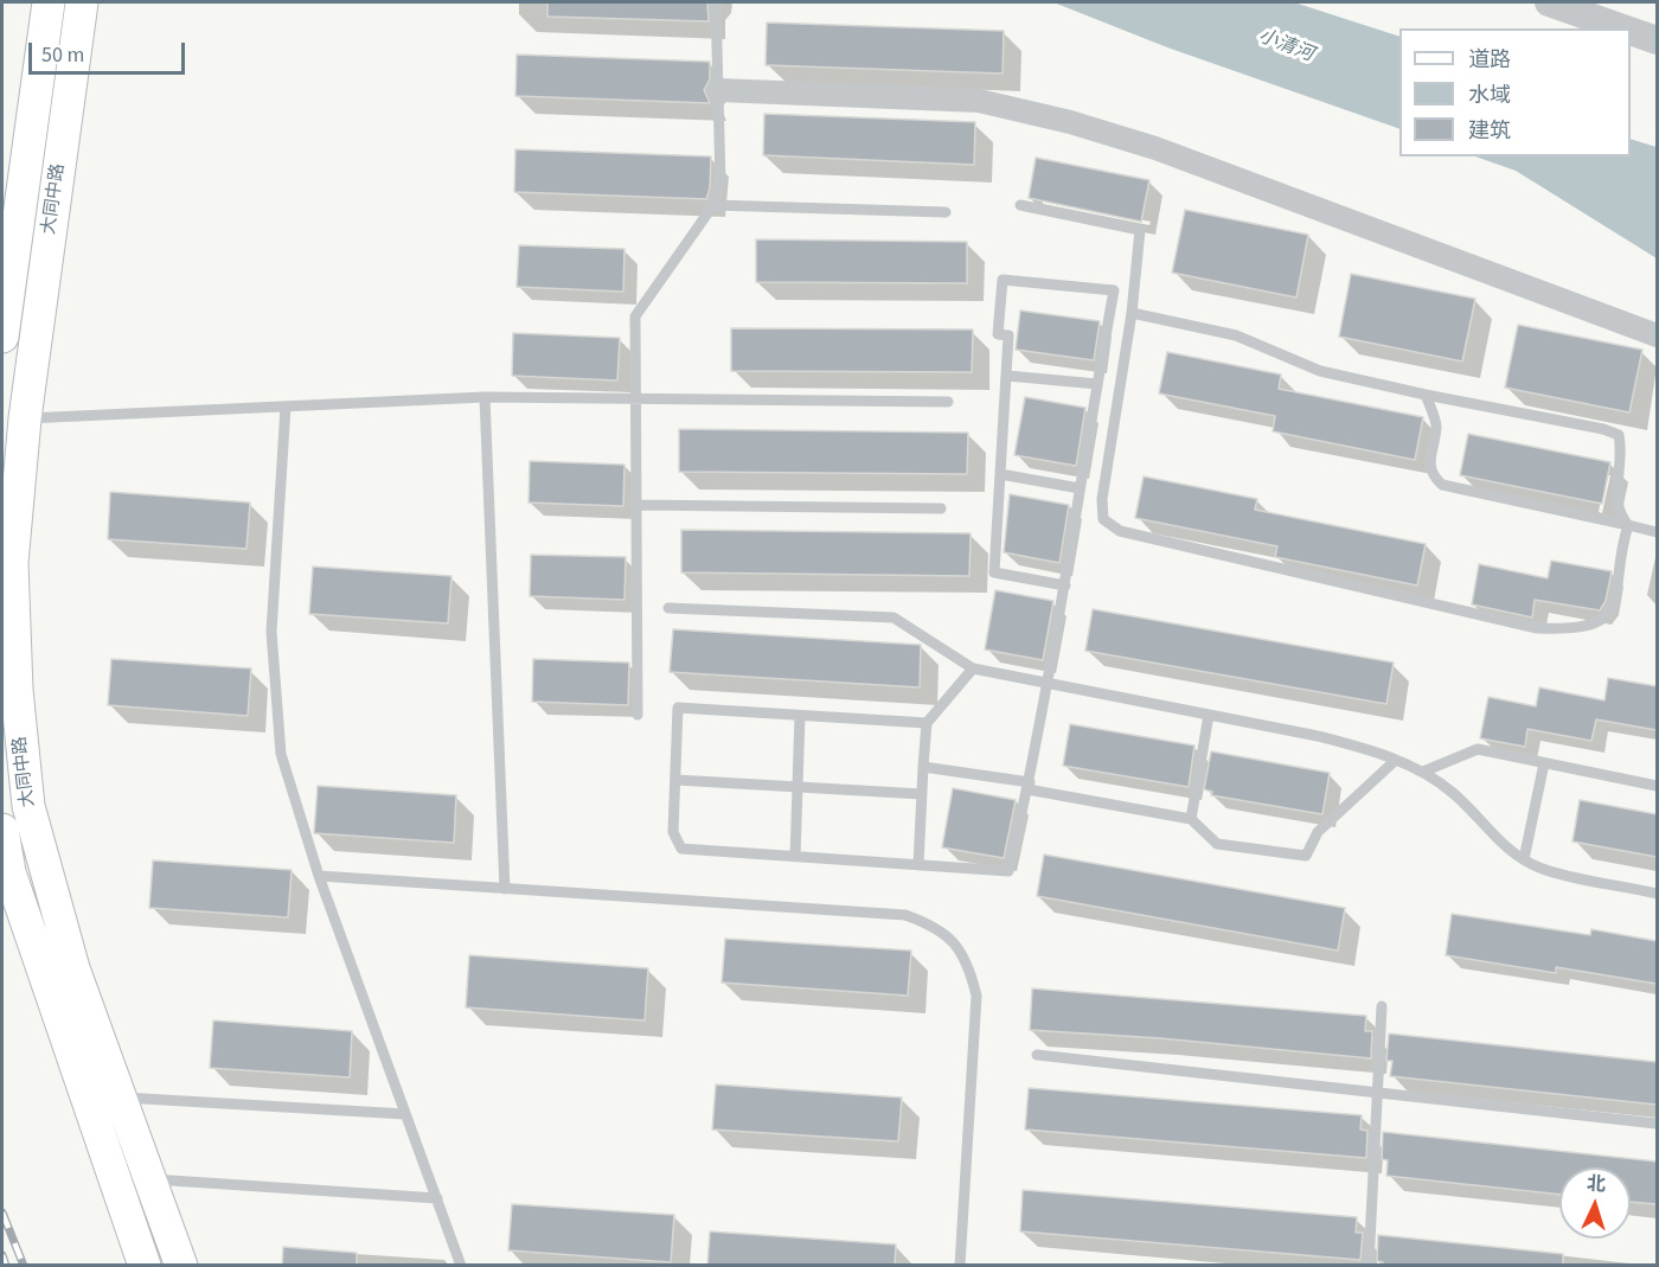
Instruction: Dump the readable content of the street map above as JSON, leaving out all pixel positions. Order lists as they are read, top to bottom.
{
  "streets": {
    "main road": ["大同中路"]
  },
  "water": ["小清河"],
  "legend": ["道路", "水域", "建筑"],
  "scale_bar": "50 m",
  "north": "top"
}
